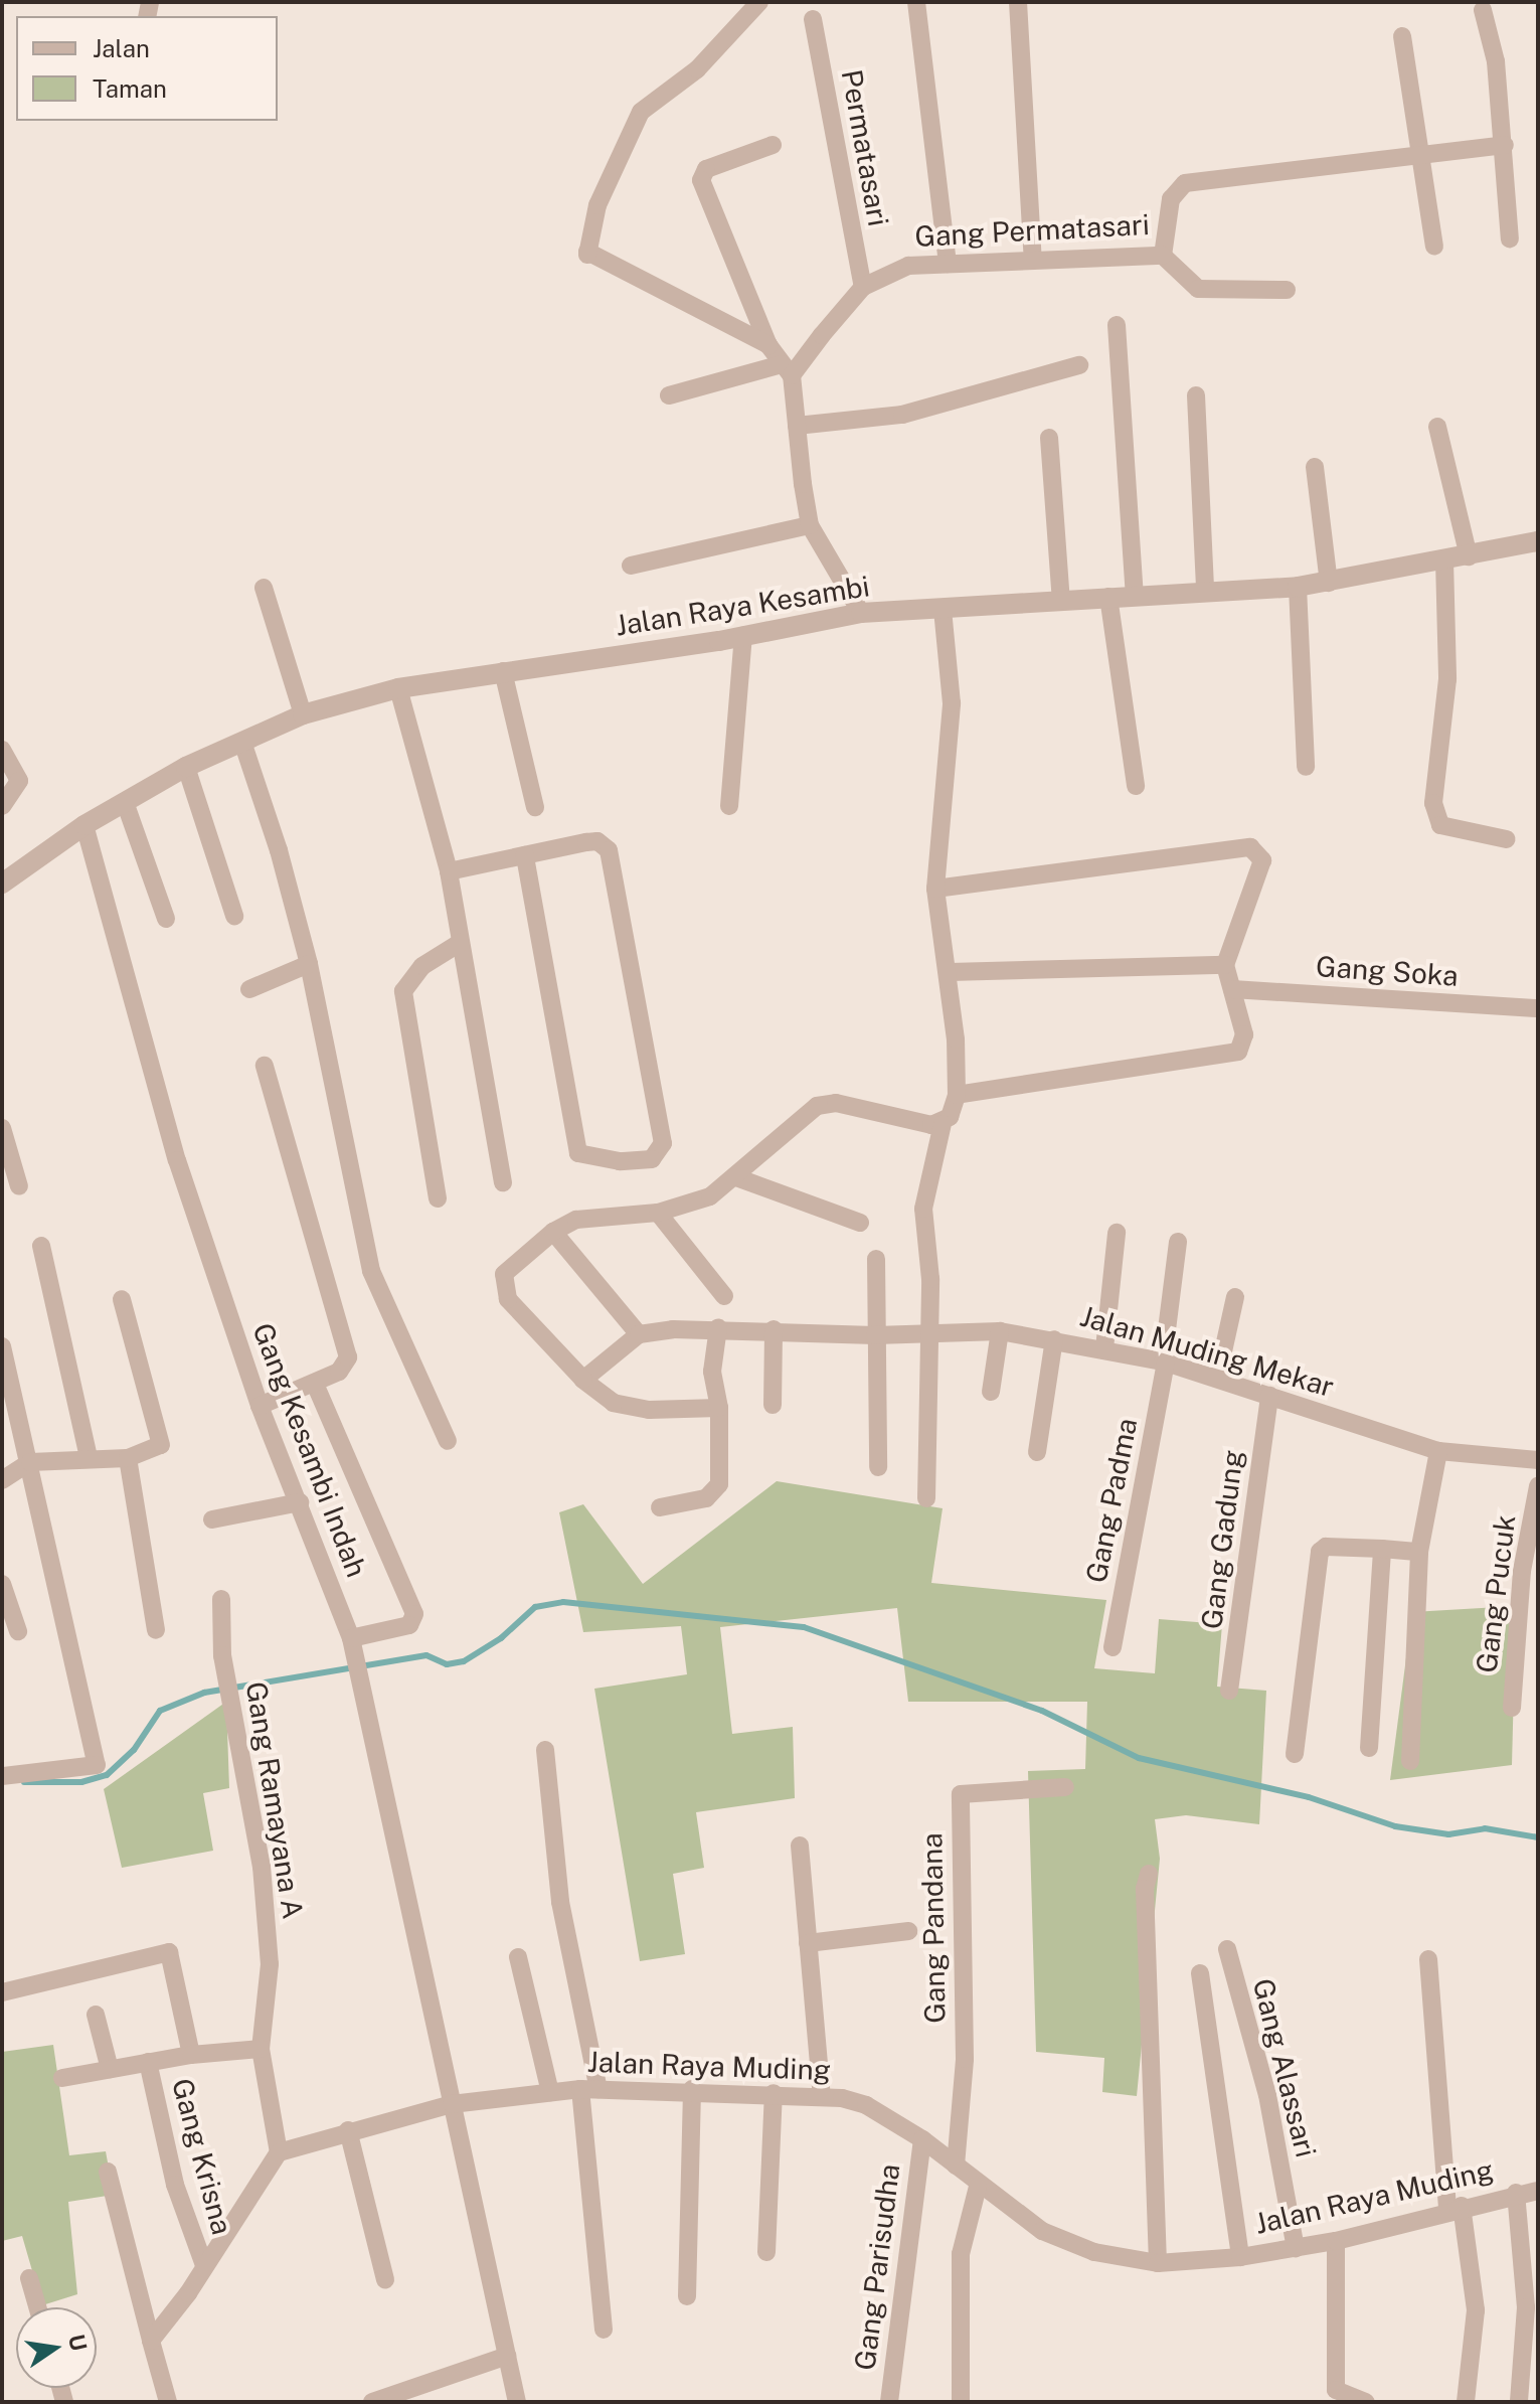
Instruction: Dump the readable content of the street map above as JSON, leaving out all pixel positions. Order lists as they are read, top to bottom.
{
  "streets": {
    "street": [
      "Permatasari",
      "Gang Permatasari",
      "Jalan Raya Kesambi",
      "Gang Soka",
      "Jalan Muding Mekar",
      "Gang Kesambi Indah",
      "Gang Padma",
      "Gang Gadung",
      "Gang Pucuk",
      "Gang Ramayana A",
      "Gang Pandana",
      "Jalan Raya Muding",
      "Gang Alassari",
      "Gang Krisna",
      "Gang Parisudha"
    ]
  },
  "crossings": [
    ["Permatasari", "Gang Permatasari"],
    ["Jalan Raya Kesambi", "Gang Kesambi Indah"],
    ["Jalan Muding Mekar", "Gang Padma"],
    ["Jalan Muding Mekar", "Gang Gadung"],
    ["Gang Kesambi Indah", "Jalan Raya Muding"],
    ["Gang Ramayana A", "Jalan Raya Muding"],
    ["Gang Pandana", "Jalan Raya Muding"],
    ["Jalan Raya Muding", "Gang Alassari"],
    ["Jalan Raya Muding", "Gang Parisudha"]
  ],
  "legend": ["Jalan", "Taman"],
  "north": "right"
}
